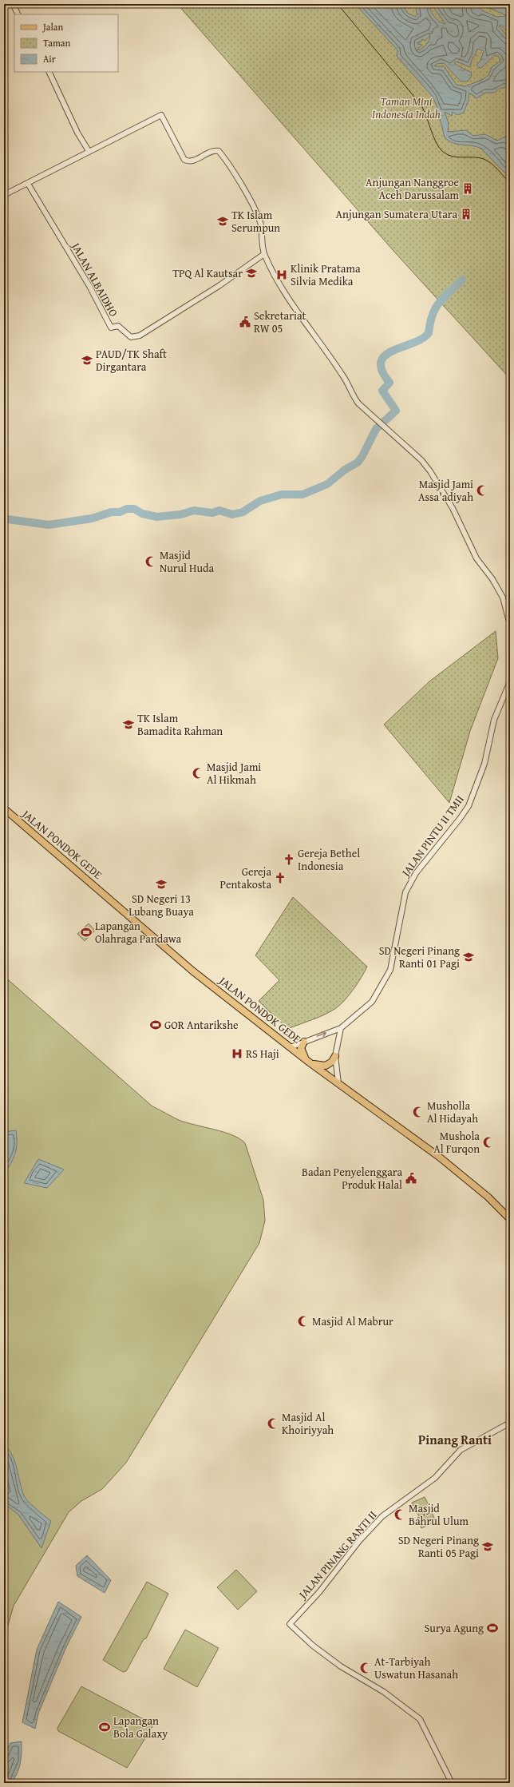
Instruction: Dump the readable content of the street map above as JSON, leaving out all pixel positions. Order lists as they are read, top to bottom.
{
  "streets": {
    "main road": ["JALAN PONDOK GEDE"],
    "street": ["JALAN ALBAIDHO", "JALAN PINTU II TMII", "JALAN PINANG RANTI II"]
  },
  "crossings": [
    ["JALAN PINTU II TMII", "JALAN PONDOK GEDE"]
  ],
  "districts": ["Pinang Ranti"],
  "parks": ["Taman Mini Indonesia Indah"],
  "places": {
    "building": ["Anjungan Nanggroe Aceh Darussalam", "Anjungan Sumatera Utara"],
    "school or university": [
      "TK Islam Serumpun",
      "TPQ Al Kautsar",
      "PAUD/TK Shaft Dirgantara",
      "TK Islam Bamadita Rahman",
      "SD Negeri 13 Lubang Buaya",
      "SD Negeri Pinang Ranti 01 Pagi",
      "SD Negeri Pinang Ranti 05 Pagi"
    ],
    "hospital": ["Klinik Pratama Silvia Medika", "RS Haji"],
    "public building": ["Sekretariat RW 05", "Badan Penyelenggara Produk Halal"],
    "mosque": [
      "Masjid Jami Assa'adiyah",
      "Masjid Nurul Huda",
      "Masjid Jami Al Hikmah",
      "Musholla Al Hidayah",
      "Mushola Al Furqon",
      "Masjid Al Mabrur",
      "Masjid Al Khoiriyyah",
      "Masjid Bahrul Ulum",
      "At-Tarbiyah Uswatun Hasanah"
    ],
    "church": ["Gereja Bethel Indonesia", "Gereja Pentakosta"],
    "sports": [
      "Lapangan Olahraga Pandawa",
      "GOR Antarikshe",
      "Surya Agung",
      "Lapangan Bola Galaxy"
    ]
  },
  "legend": ["Jalan", "Taman", "Air"]
}
